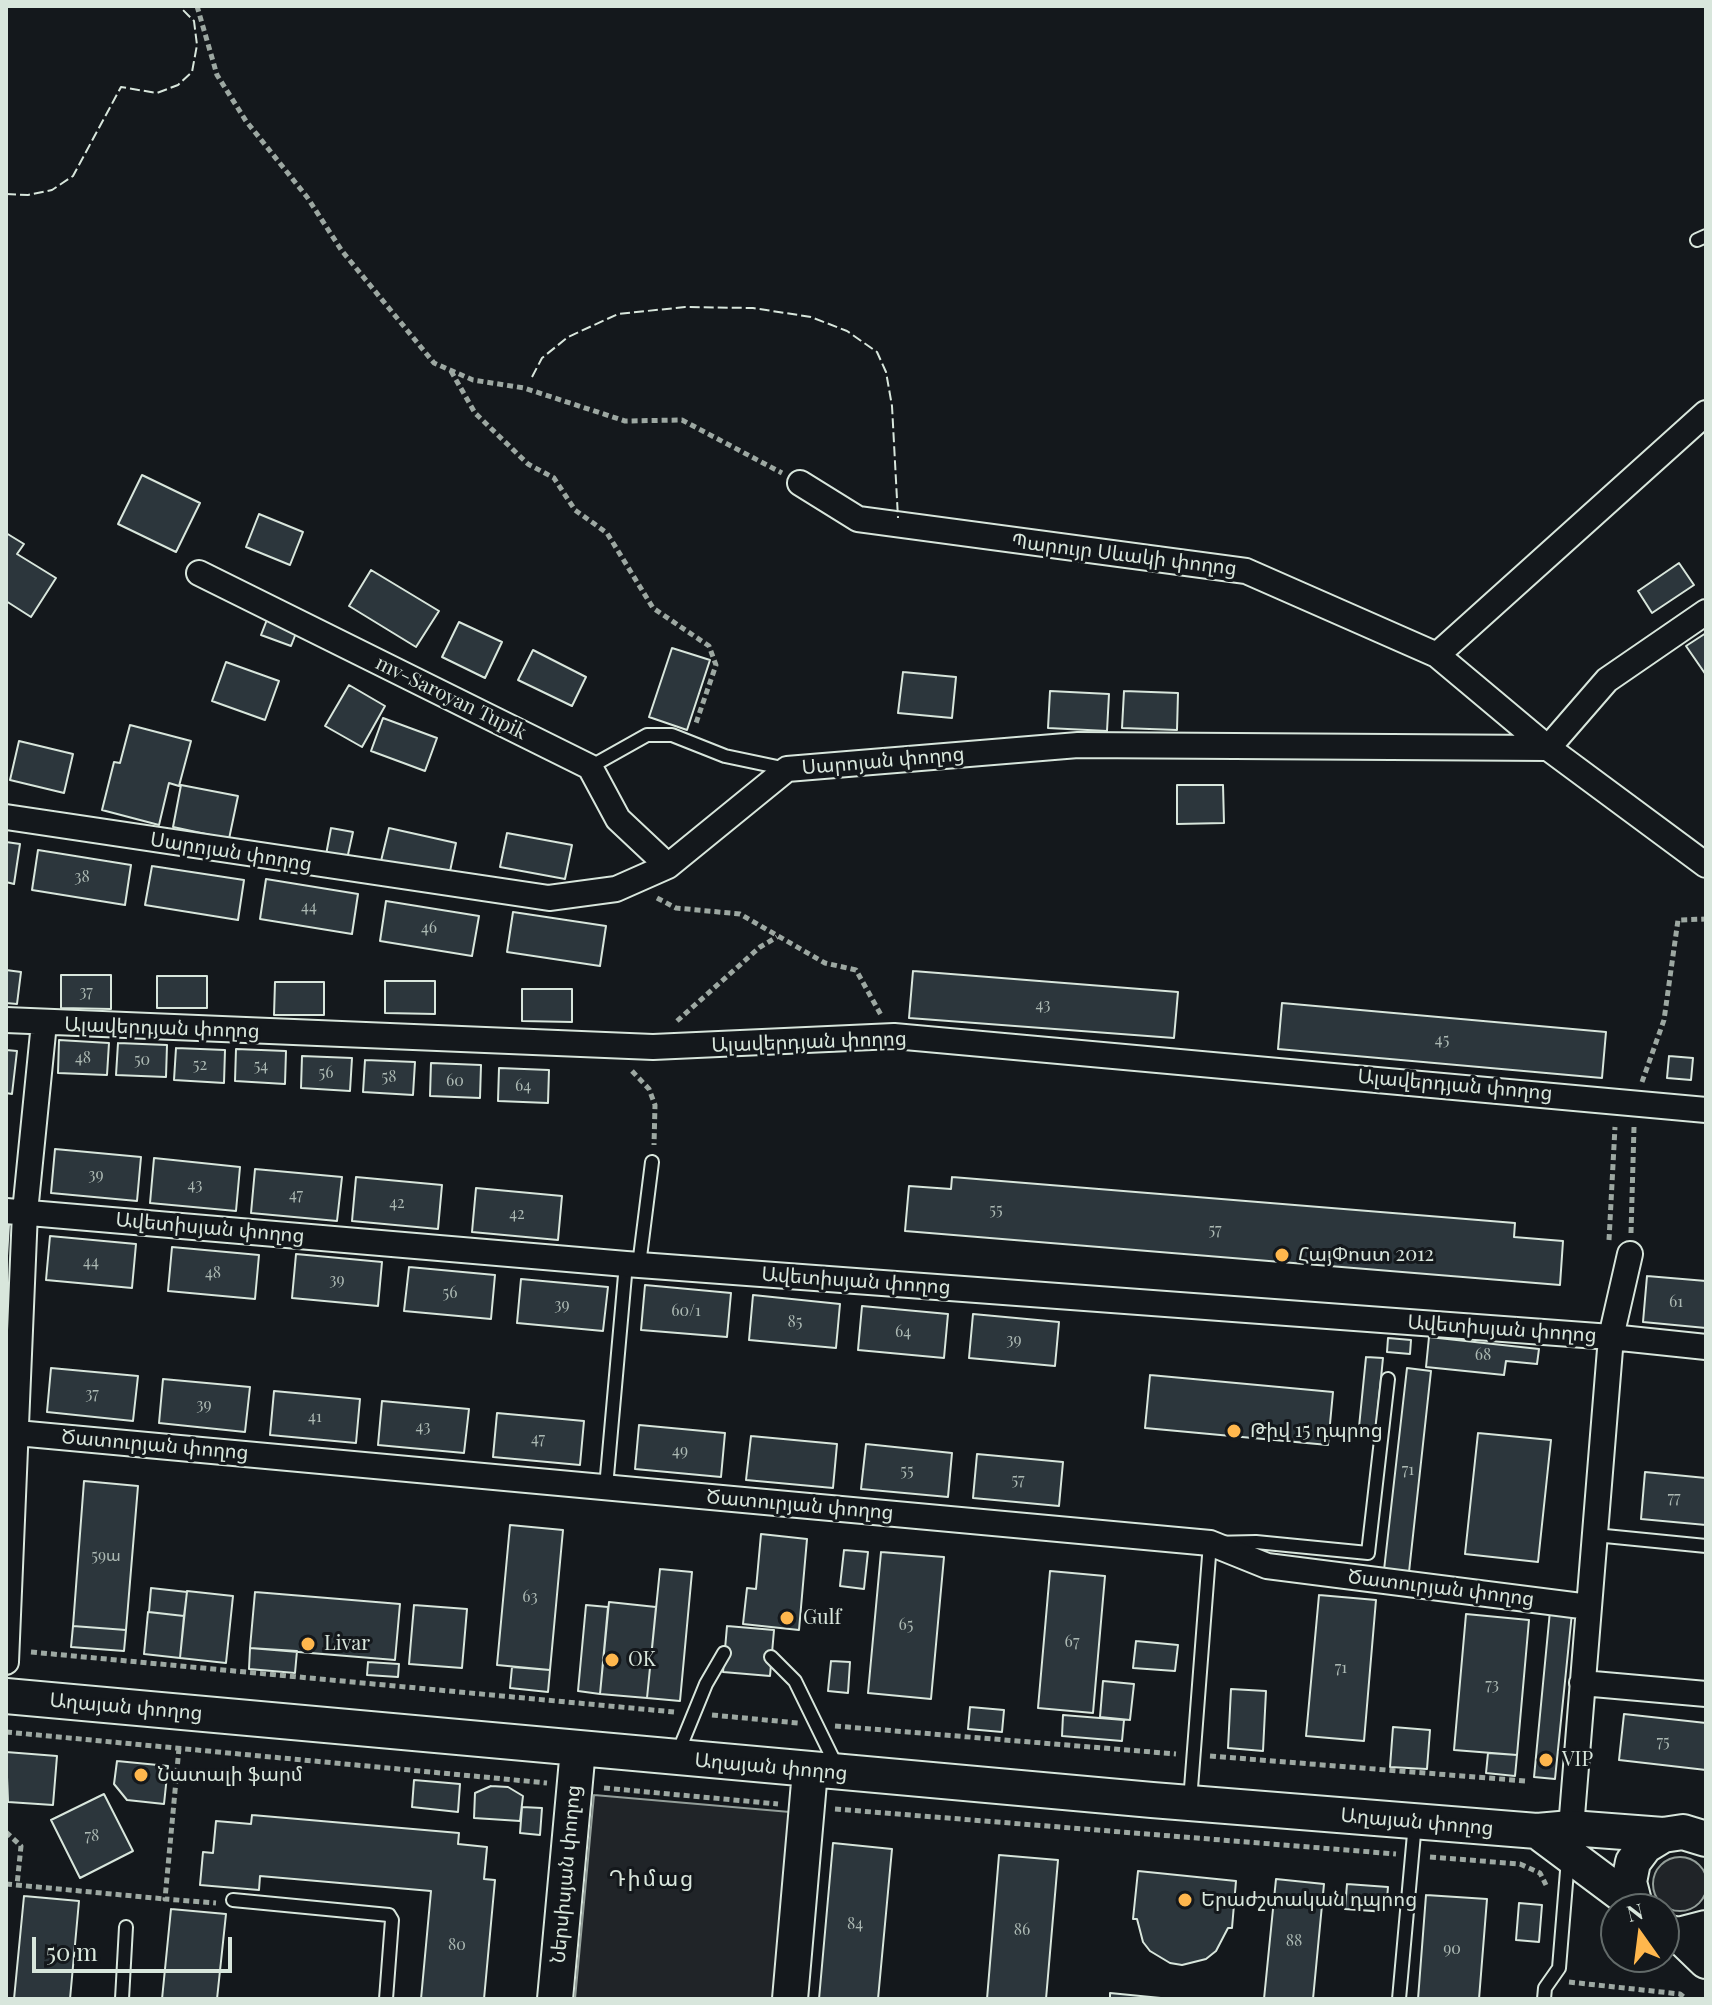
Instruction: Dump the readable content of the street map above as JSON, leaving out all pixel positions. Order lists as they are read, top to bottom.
{
  "streets": {
    "main road": ["Աղայան փողոց", "Ներսիսյան փողոց"],
    "street": [
      "Պարույր Սևակի փողոց",
      "mv-Saroyan Tupik",
      "Սարոյան փողոց",
      "Ալավերդյան փողոց",
      "Ավետիսյան փողոց",
      "Ծատուրյան փողոց"
    ]
  },
  "crossings": [
    ["Պարույր Սևակի փողոց", "Սարոյան փողոց"],
    ["Աղայան փողոց", "Ներսիսյան փողոց"]
  ],
  "districts": ["Դիմաց"],
  "places": [
    "ՀայՓոստ 2012",
    "Թիվ 15 դպրոց",
    "Gulf",
    "Livar",
    "OK",
    "VIP",
    "Նատալի ֆարմ",
    "Երաժշտական դպրոց"
  ],
  "house_numbers": [
    "38",
    "44",
    "46",
    "37",
    "43",
    "45",
    "48",
    "50",
    "52",
    "54",
    "56",
    "58",
    "60",
    "64",
    "39",
    "43",
    "47",
    "42",
    "55",
    "42",
    "57",
    "44",
    "48",
    "39",
    "56",
    "61",
    "39",
    "60/1",
    "85",
    "64",
    "39",
    "68",
    "37",
    "39",
    "41",
    "43",
    "47",
    "49",
    "71",
    "55",
    "57",
    "77",
    "59ա",
    "63",
    "65",
    "67",
    "71",
    "73",
    "75",
    "78",
    "84",
    "86",
    "88",
    "80",
    "90"
  ],
  "scale_bar": "50 m",
  "north": "top"
}
